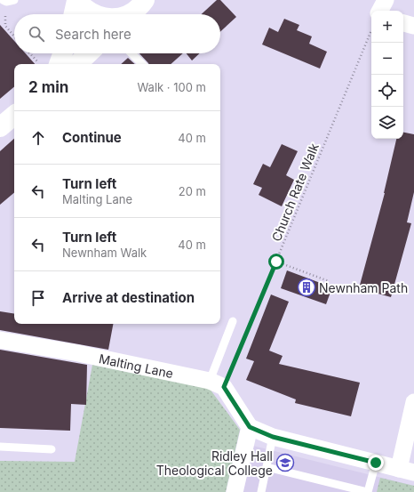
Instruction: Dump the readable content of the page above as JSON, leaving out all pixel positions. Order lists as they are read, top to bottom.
{
  "streets": {
    "street": ["Malting Lane"],
    "path": ["Church Rate Walk"]
  },
  "crossings": [
    ["Church Rate Walk", "Malting Lane"]
  ],
  "places": {
    "building": ["Newnham Path"],
    "school or university": ["Ridley Hall Theological College"]
  },
  "page": {
    "map_buttons": ["+", "−"],
    "search": "Search here",
    "heading": ["2 min", "Walk · 100 m"],
    "list": [
      ["Continue", "40 m"],
      ["Turn left", "Malting Lane", "20 m"],
      ["Turn left", "Newnham Walk", "40 m"],
      "Arrive at destination"
    ]
  }
}
